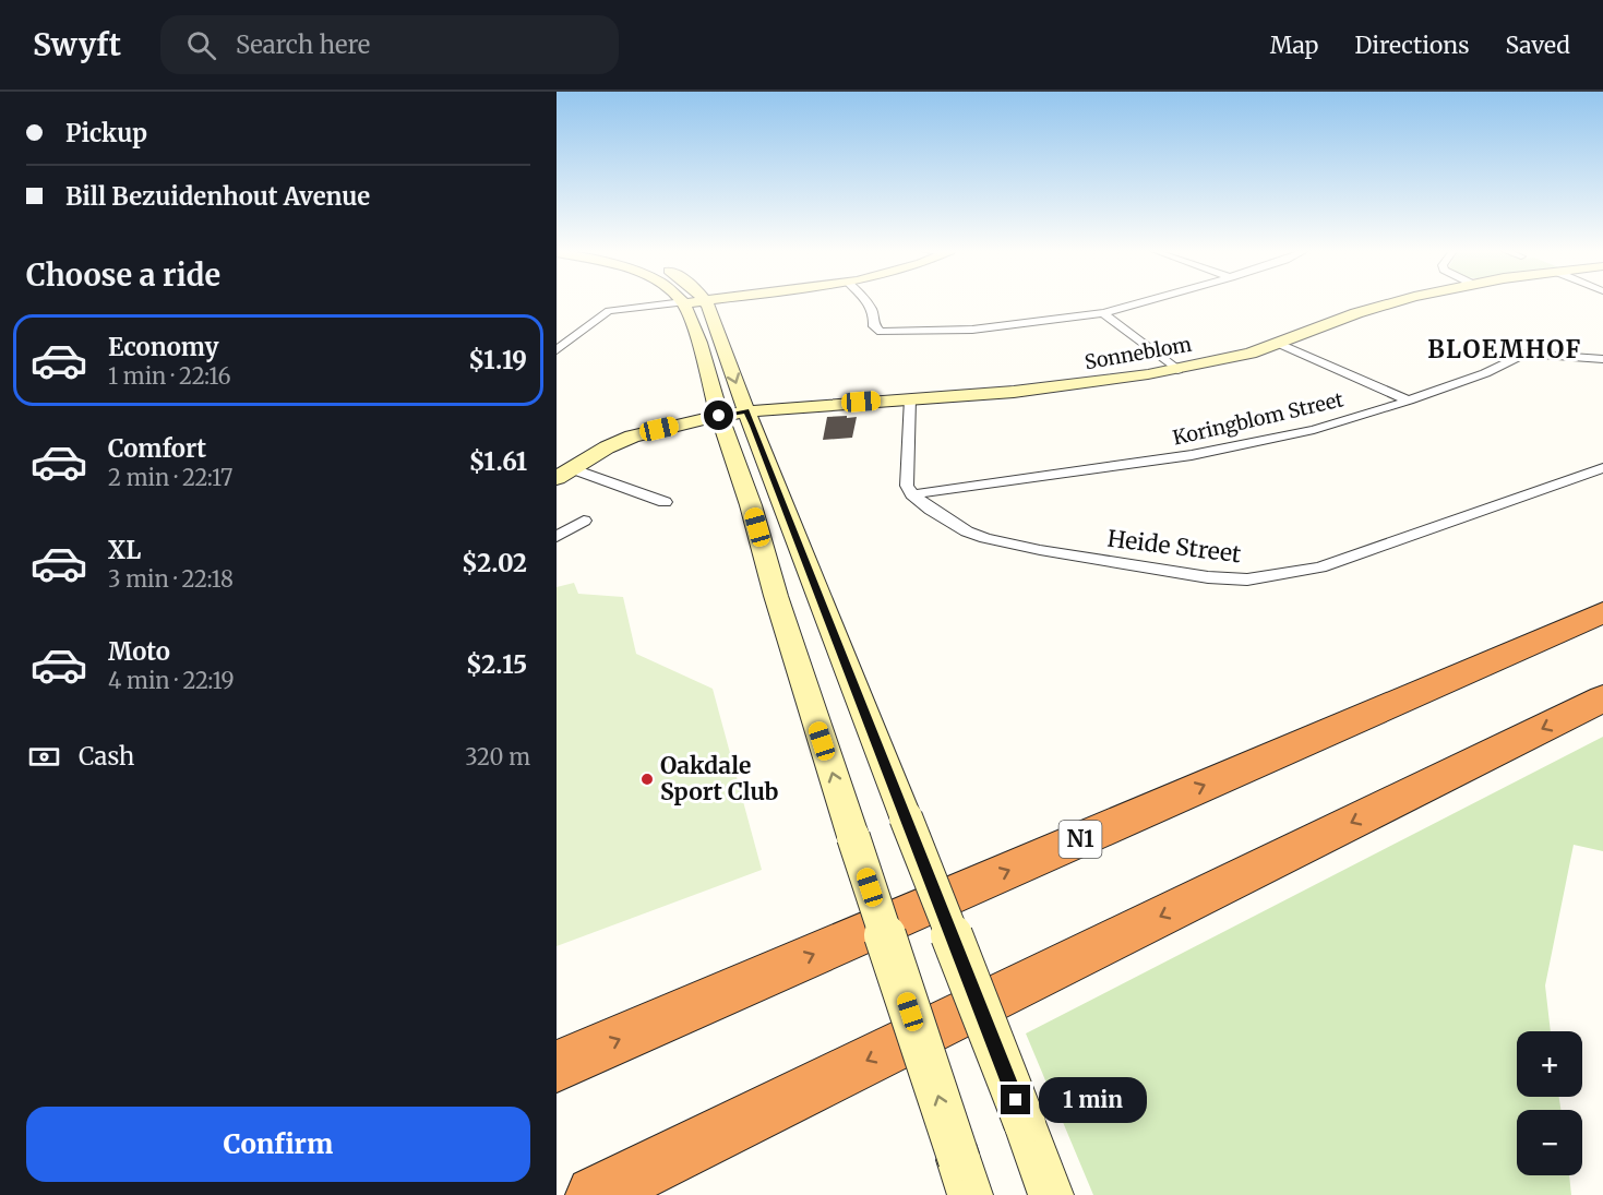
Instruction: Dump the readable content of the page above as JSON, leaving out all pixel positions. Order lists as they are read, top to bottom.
{
  "streets": {
    "highway": ["N1"],
    "main road": ["Sonneblom"],
    "street": ["Koringblom Street", "Heide Street"]
  },
  "crossings": [
    ["Koringblom Street", "Heide Street"]
  ],
  "districts": ["BLOEMHOF"],
  "places": ["Oakdale Sport Club"],
  "page": {
    "header": "Swyft",
    "search": "Search here",
    "nav": ["Map", "Directions", "Saved"],
    "banner": ["Pickup", "Bill Bezuidenhout Avenue"],
    "heading": "Choose a ride",
    "list": [
      {
        "name": "Economy",
        "note": "1 min · 22:16",
        "value": "$1.19"
      },
      {
        "name": "Comfort",
        "note": "2 min · 22:17",
        "value": "$1.61"
      },
      {
        "name": "XL",
        "note": "3 min · 22:18",
        "value": "$2.02"
      },
      {
        "name": "Moto",
        "note": "4 min · 22:19",
        "value": "$2.15"
      }
    ],
    "pay": ["Cash", "320 m"],
    "map_buttons": ["+", "−"],
    "bubble": "1 min",
    "buttons": "Confirm"
  }
}
